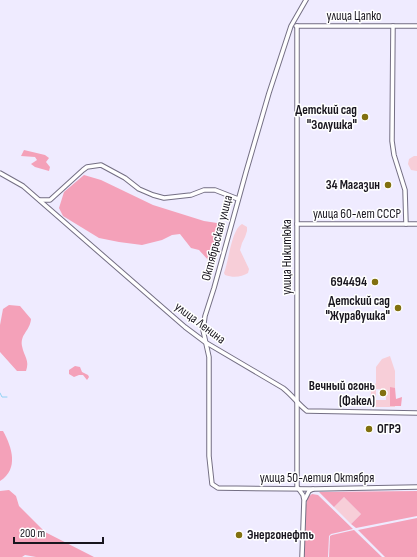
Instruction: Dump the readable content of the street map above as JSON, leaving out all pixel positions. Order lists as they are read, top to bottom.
{
  "streets": {
    "street": [
      "улица Цапко",
      "улица 60-лет СССР",
      "Октябрьская улица",
      "улица Никитюка",
      "улица Ленина",
      "улица 50-летия Октября"
    ]
  },
  "crossings": [
    ["улица Цапко", "Октябрьская улица"],
    ["улица Цапко", "улица Никитюка"],
    ["улица 60-лет СССР", "улица Никитюка"],
    ["Октябрьская улица", "улица Ленина"],
    ["Октябрьская улица", "улица 50-летия Октября"],
    ["улица Никитюка", "улица Ленина"],
    ["улица Никитюка", "улица 50-летия Октября"]
  ],
  "places": [
    "Детский сад \"Золушка\"",
    "34 Магазин",
    "694494",
    "Детский сад \"Журавушка\"",
    "Вечный огонь (Факел)",
    "ОГРЭ",
    "Энергонефть"
  ],
  "scale_bar": "200 m"
}
